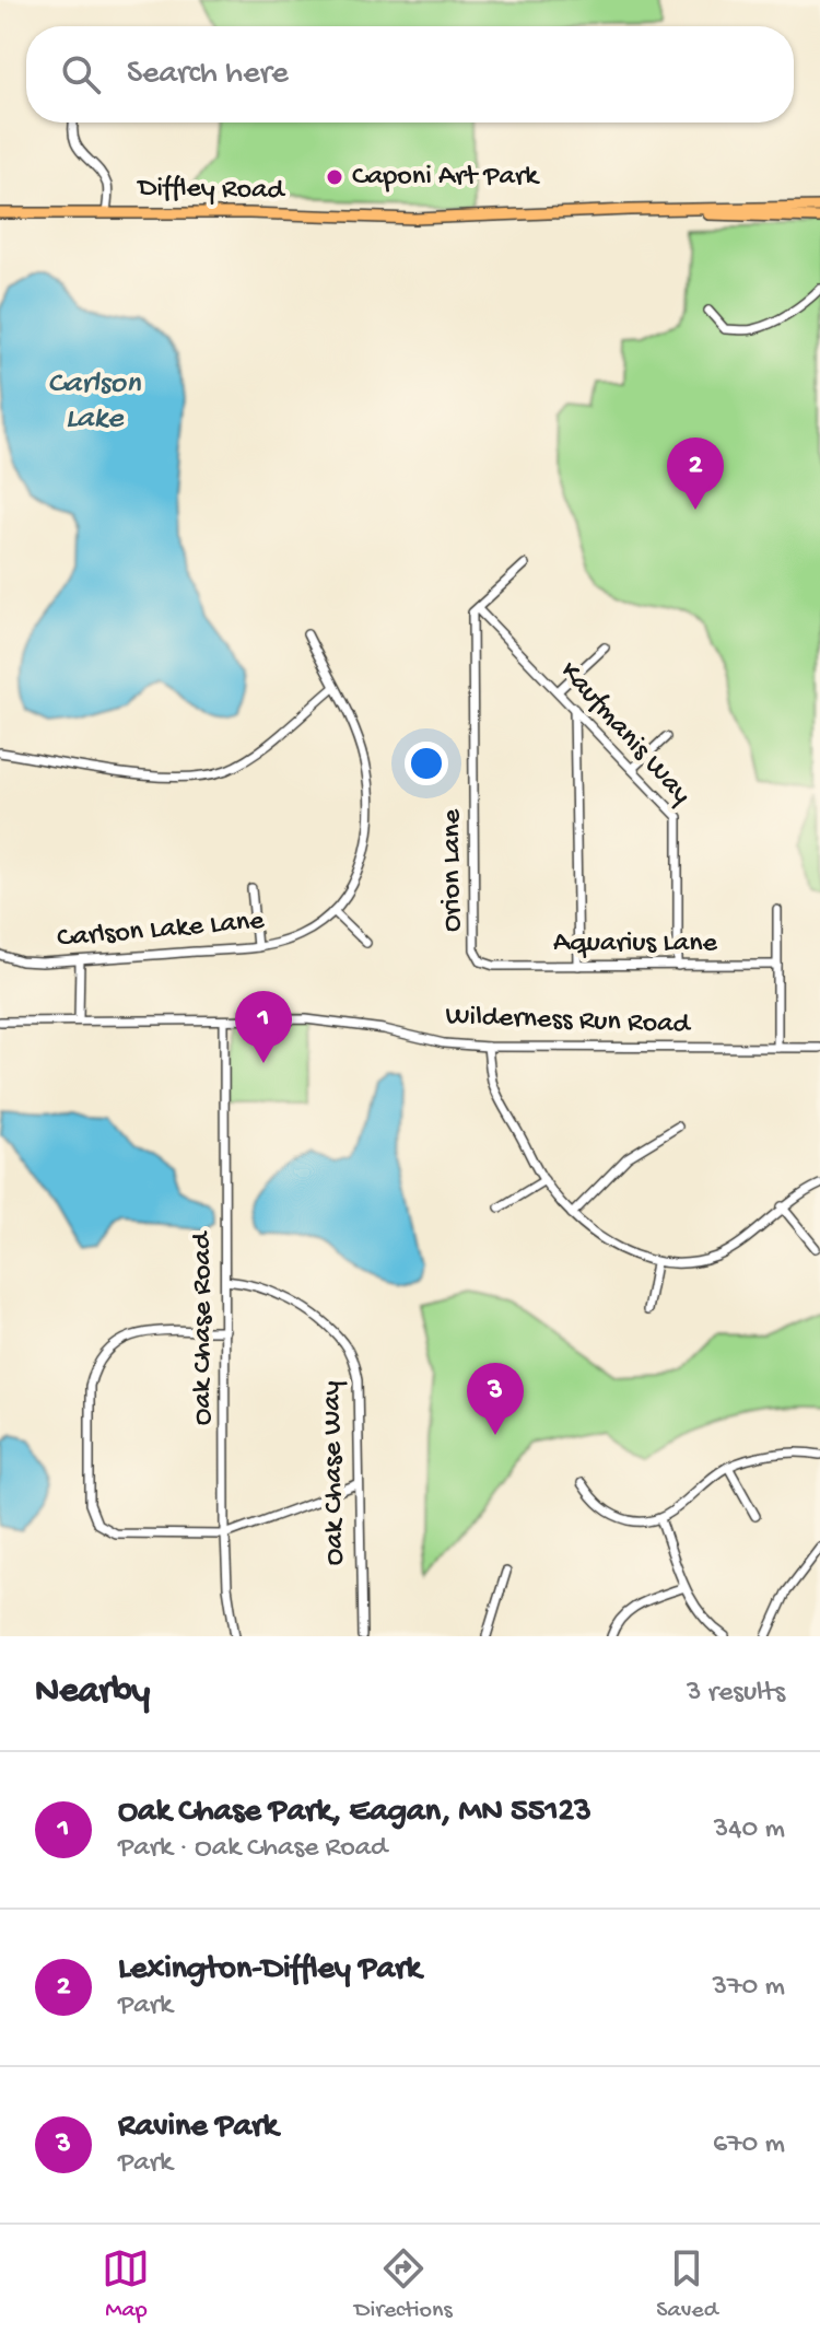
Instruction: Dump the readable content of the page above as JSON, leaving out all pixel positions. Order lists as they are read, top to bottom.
{
  "streets": {
    "main road": ["Diffley Road"],
    "street": [
      "Kaufmanis Way",
      "Orion Lane",
      "Carlson Lake Lane",
      "Aquarius Lane",
      "Wilderness Run Road",
      "Oak Chase Road",
      "Oak Chase Way"
    ]
  },
  "crossings": [
    ["Kaufmanis Way", "Orion Lane"],
    ["Kaufmanis Way", "Aquarius Lane"],
    ["Orion Lane", "Aquarius Lane"],
    ["Wilderness Run Road", "Oak Chase Road"],
    ["Oak Chase Road", "Oak Chase Way"]
  ],
  "water": ["Carlson Lake"],
  "places": ["Caponi Art Park"],
  "page": {
    "search": "Search here",
    "pins": ["2", "1", "3"],
    "heading": ["Nearby", "3 results"],
    "list": [
      {
        "mark": "1",
        "name": "Oak Chase Park, Eagan, MN 55123",
        "note": "Park · Oak Chase Road",
        "value": "340 m"
      },
      {
        "mark": "2",
        "name": "Lexington-Diffley Park",
        "note": "Park",
        "value": "370 m"
      },
      {
        "mark": "3",
        "name": "Ravine Park",
        "note": "Park",
        "value": "670 m"
      }
    ],
    "nav": ["Map", "Directions", "Saved"]
  }
}
